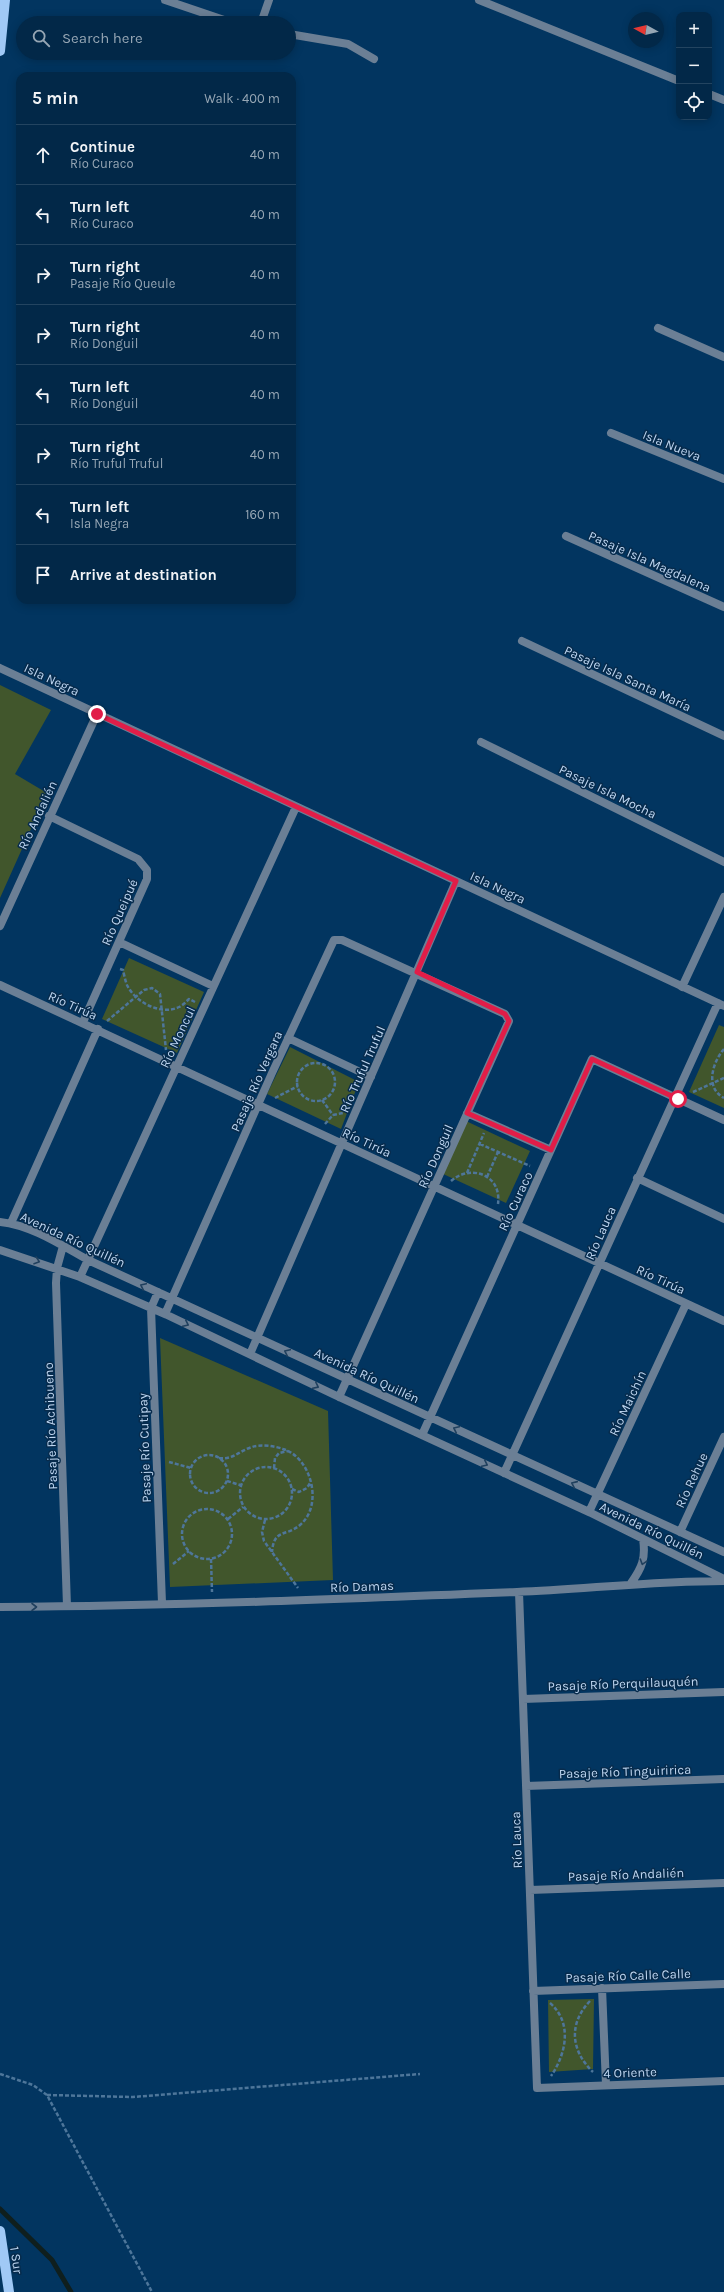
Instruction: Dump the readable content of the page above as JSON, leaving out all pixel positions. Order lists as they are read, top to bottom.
{
  "streets": {
    "main road": ["1 Sur"],
    "street": [
      "Isla Nueva",
      "Pasaje Isla Magdalena",
      "Pasaje Isla Santa María",
      "Isla Negra",
      "Pasaje Isla Mocha",
      "Río Andalién",
      "Río Queipué",
      "Río Tirúa",
      "Río Moncul",
      "Río Truful Truful",
      "Pasaje Río Vergara",
      "Río Donguil",
      "Río Curaco",
      "Río Lauca",
      "Avenida Río Quillén",
      "Río Maichín",
      "Pasaje Río Achibueno",
      "Pasaje Río Cutipay",
      "Río Rehue",
      "Río Damas",
      "Pasaje Río Perquilauquén",
      "Pasaje Río Tinguiririca",
      "Pasaje Río Andalién",
      "Pasaje Río Calle Calle",
      "4 Oriente"
    ]
  },
  "crossings": [
    ["Isla Negra", "Río Andalién"],
    ["Isla Negra", "Río Moncul"],
    ["Isla Negra", "Río Truful Truful"],
    ["Isla Negra", "Río Lauca"],
    ["Río Andalién", "Río Queipué"],
    ["Río Queipué", "Río Tirúa"],
    ["Río Tirúa", "Río Moncul"],
    ["Río Tirúa", "Río Truful Truful"],
    ["Río Tirúa", "Pasaje Río Vergara"],
    ["Río Tirúa", "Río Donguil"],
    ["Río Tirúa", "Río Curaco"],
    ["Río Tirúa", "Río Lauca"],
    ["Río Tirúa", "Río Maichín"],
    ["Río Moncul", "Avenida Río Quillén"],
    ["Río Truful Truful", "Pasaje Río Vergara"],
    ["Río Truful Truful", "Río Donguil"],
    ["Río Truful Truful", "Avenida Río Quillén"],
    ["Pasaje Río Vergara", "Río Donguil"],
    ["Pasaje Río Vergara", "Avenida Río Quillén"],
    ["Río Donguil", "Avenida Río Quillén"],
    ["Río Curaco", "Río Lauca"],
    ["Río Curaco", "Avenida Río Quillén"],
    ["Río Lauca", "Avenida Río Quillén"],
    ["Río Lauca", "Río Damas"],
    ["Río Lauca", "Pasaje Río Perquilauquén"],
    ["Río Lauca", "Pasaje Río Tinguiririca"],
    ["Río Lauca", "Pasaje Río Andalién"],
    ["Río Lauca", "Pasaje Río Calle Calle"],
    ["Río Lauca", "4 Oriente"],
    ["Avenida Río Quillén", "Río Maichín"],
    ["Avenida Río Quillén", "Pasaje Río Achibueno"],
    ["Avenida Río Quillén", "Pasaje Río Cutipay"],
    ["Avenida Río Quillén", "Río Rehue"],
    ["Avenida Río Quillén", "Río Damas"],
    ["Pasaje Río Achibueno", "Río Damas"],
    ["Pasaje Río Cutipay", "Río Damas"]
  ],
  "north": "left",
  "page": {
    "map_buttons": ["+", "−"],
    "search": "Search here",
    "heading": ["5 min", "Walk · 400 m"],
    "list": [
      ["Continue", "Río Curaco", "40 m"],
      ["Turn left", "Río Curaco", "40 m"],
      ["Turn right", "Pasaje Río Queule", "40 m"],
      ["Turn right", "Río Donguil", "40 m"],
      ["Turn left", "Río Donguil", "40 m"],
      ["Turn right", "Río Truful Truful", "40 m"],
      ["Turn left", "Isla Negra", "160 m"],
      "Arrive at destination"
    ]
  }
}
